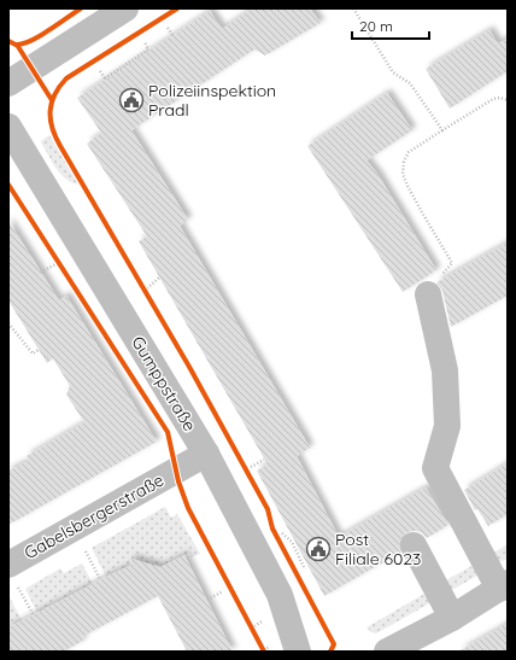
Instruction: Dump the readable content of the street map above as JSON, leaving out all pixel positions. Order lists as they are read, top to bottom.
{
  "streets": {
    "street": ["Gumppstraße", "Gabelsbergerstraße"]
  },
  "crossings": [
    ["Gumppstraße", "Gabelsbergerstraße"]
  ],
  "places": {
    "public building": ["Polizeiinspektion Pradl", "Post Filiale 6023"]
  },
  "scale_bar": "20 m"
}
